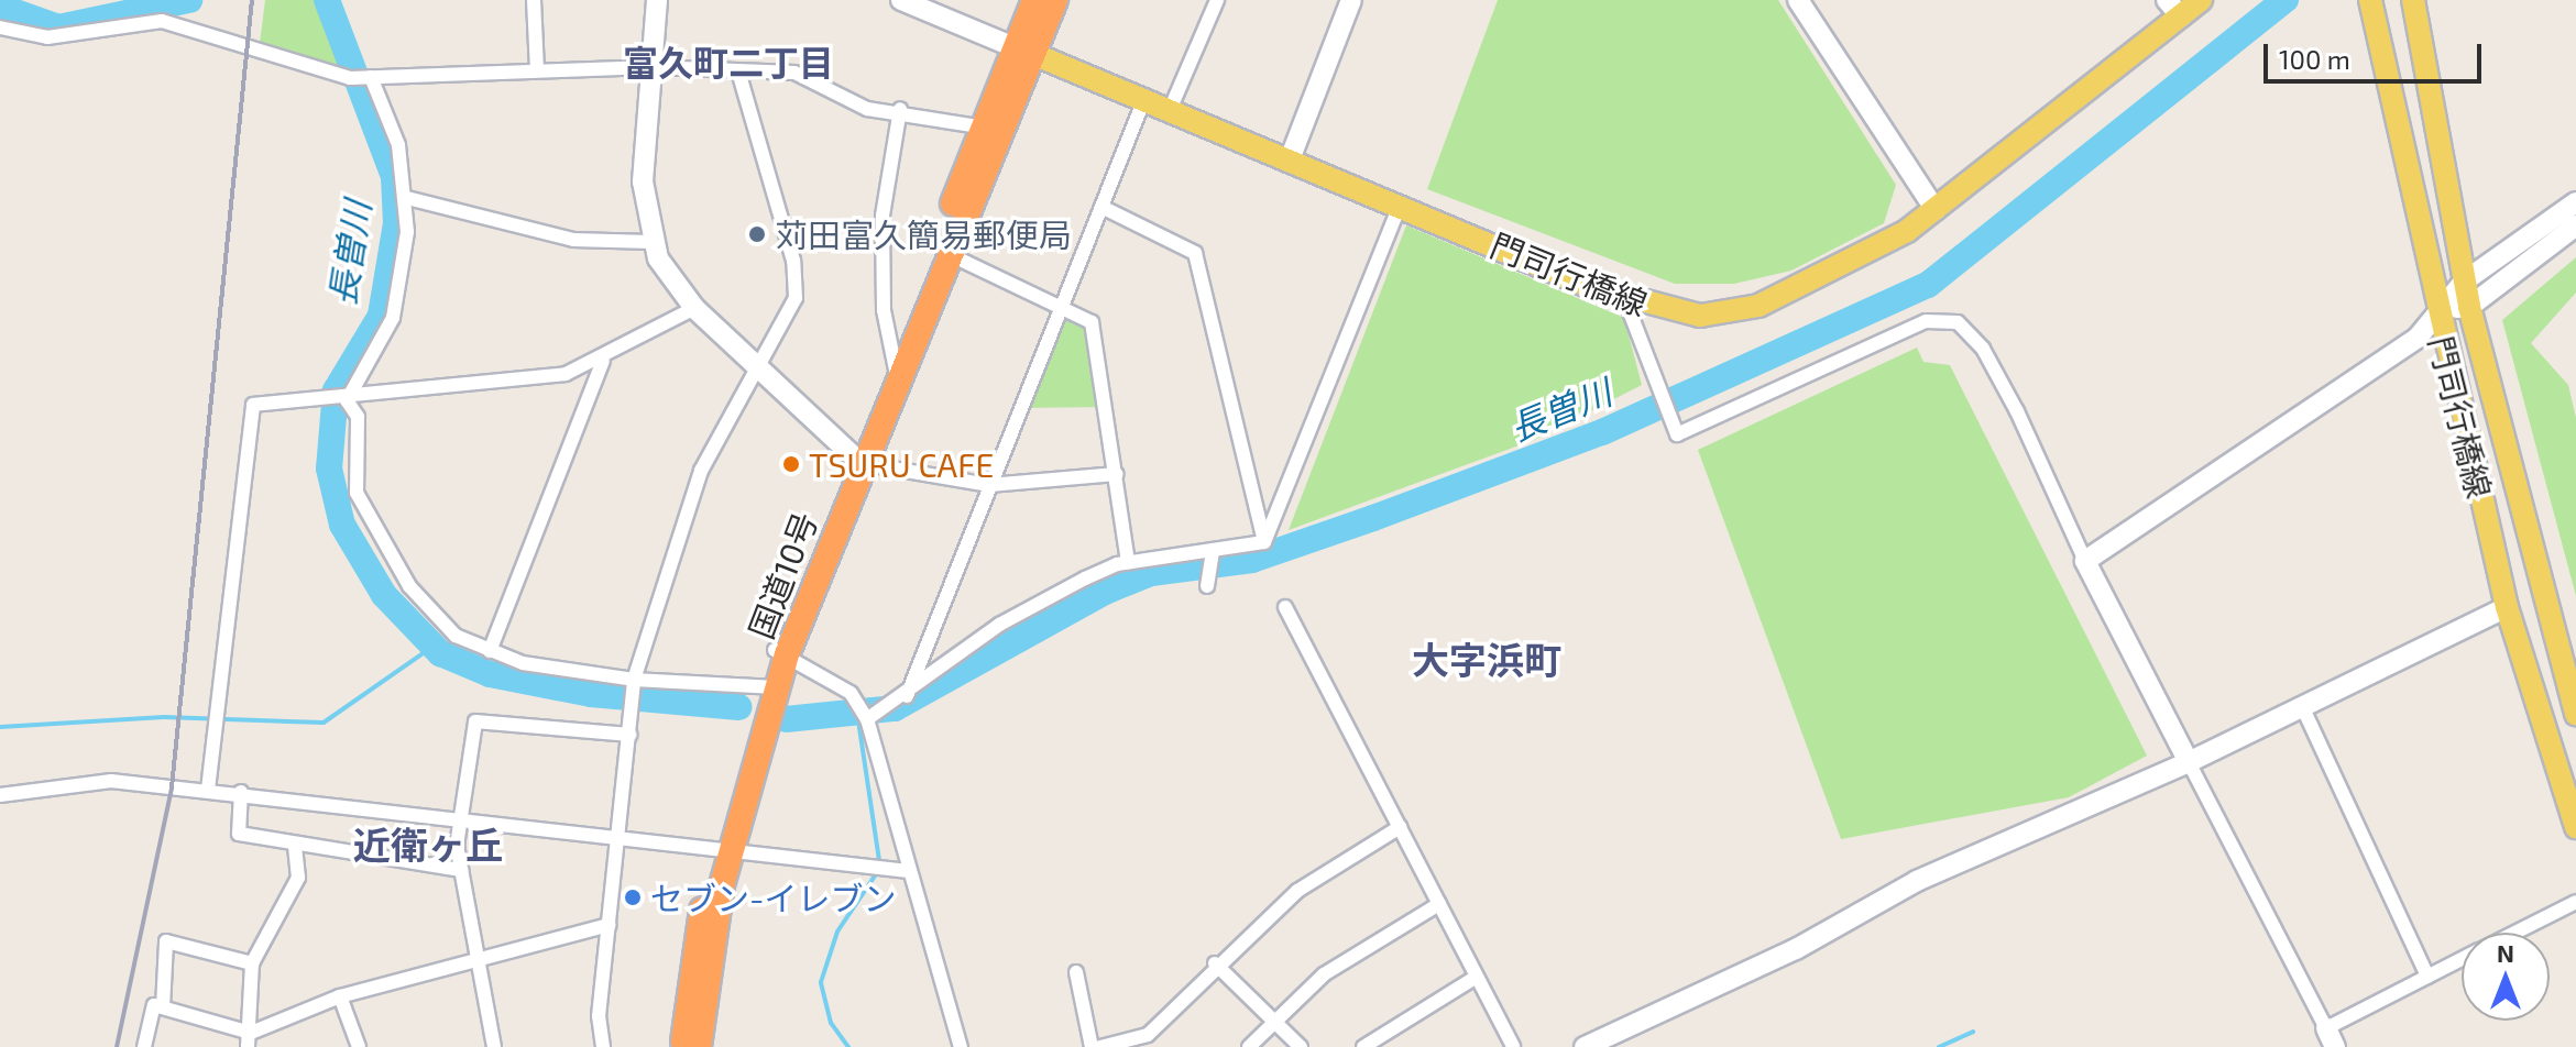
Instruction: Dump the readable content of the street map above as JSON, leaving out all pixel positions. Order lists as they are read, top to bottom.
{
  "streets": {
    "highway": ["国道10号"],
    "main road": ["門司行橋線"]
  },
  "crossings": [
    ["門司行橋線", "国道10号"]
  ],
  "districts": ["富久町二丁目", "大字浜町", "近衛ヶ丘"],
  "water": ["長曽川"],
  "places": ["苅田富久簡易郵便局", "TSURU CAFE", "セブン-イレブン"],
  "scale_bar": "100 m",
  "north": "top"
}
